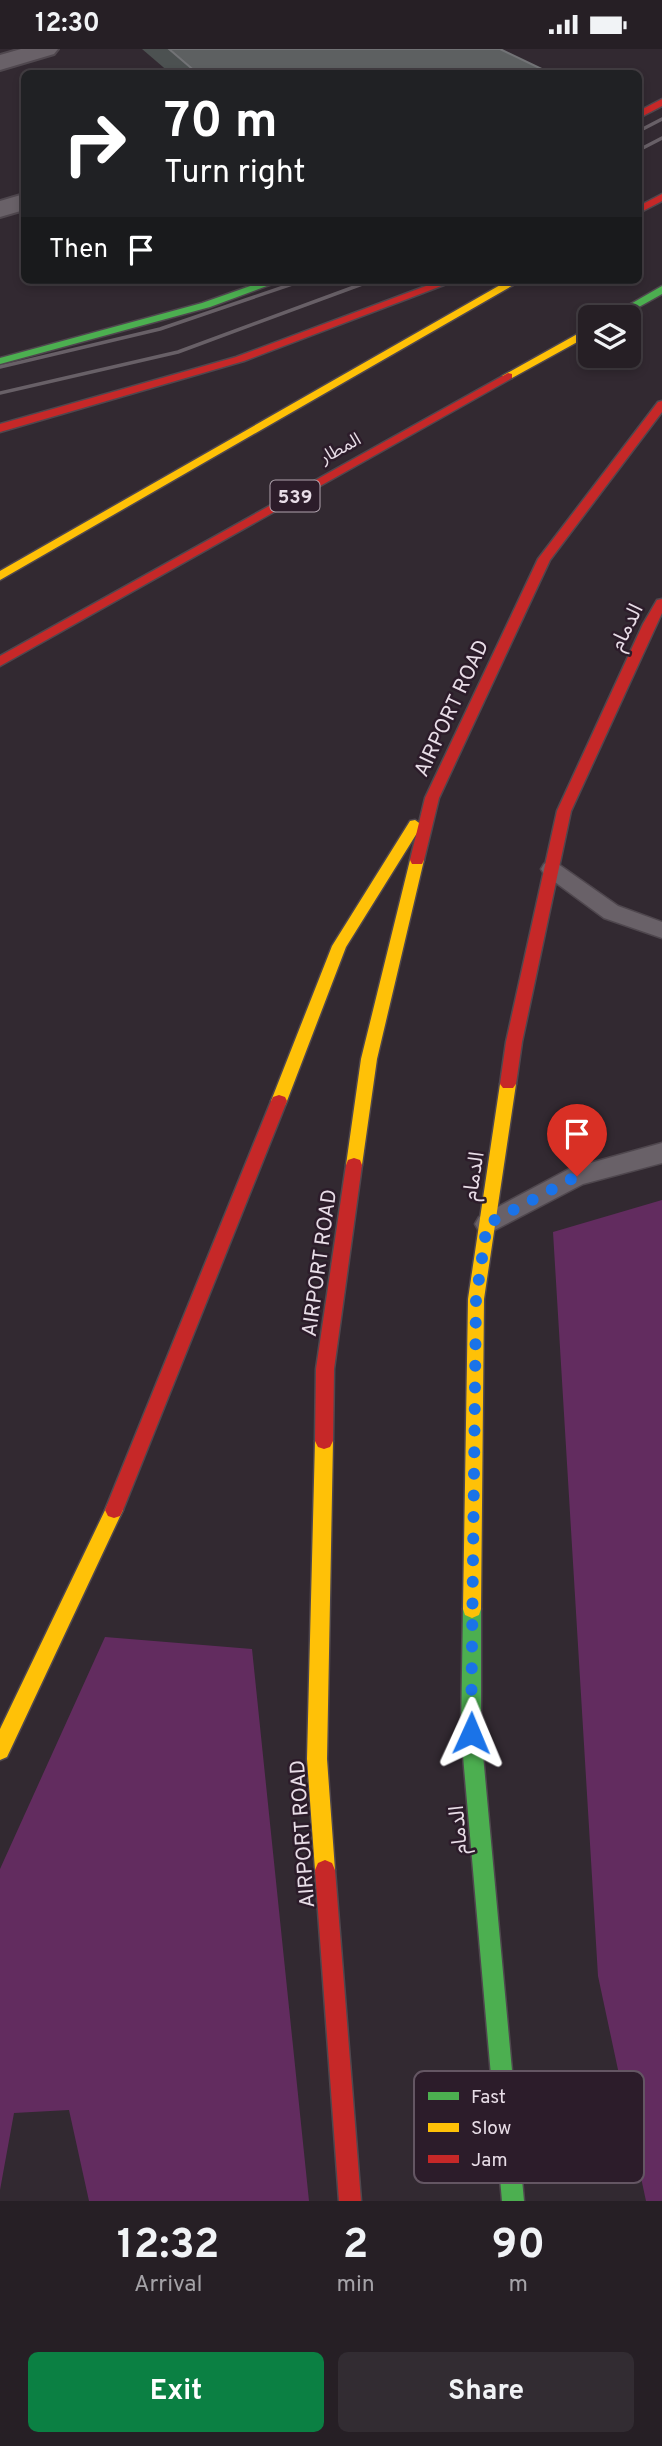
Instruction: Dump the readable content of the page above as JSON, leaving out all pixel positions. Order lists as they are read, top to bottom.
{
  "streets": {
    "main road": [
      "المطار",
      "539",
      "الدمام",
      "AIRPORT ROAD"
    ]
  },
  "legend": ["Fast", "Slow", "Jam"],
  "page": {
    "status": "12:30",
    "turn": ["70 m", "Turn right"],
    "then": "Then",
    "eta": [
      "12:32",
      "Arrival",
      "2",
      "min",
      "90",
      "m"
    ],
    "buttons": ["Exit", "Share"]
  }
}
